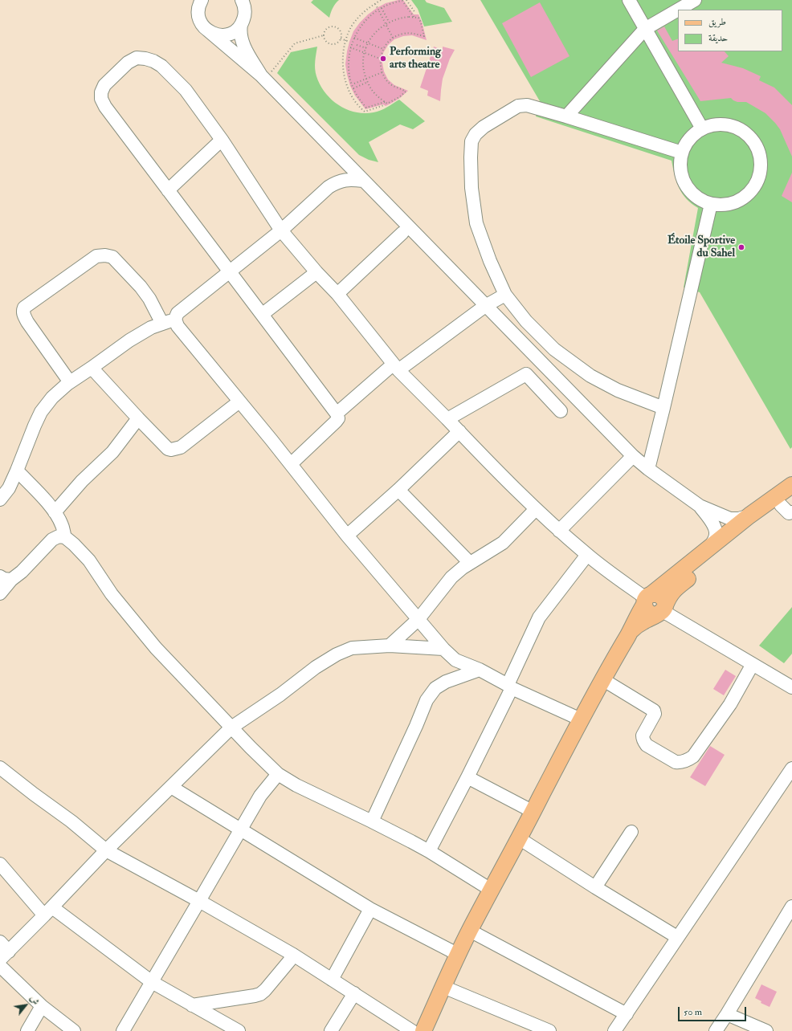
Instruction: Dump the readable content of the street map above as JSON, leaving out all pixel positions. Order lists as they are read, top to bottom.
{
  "places": ["Performing arts theatre", "Étoile Sportive du Sahel"],
  "legend": ["طريق", "حديقة"],
  "scale_bar": "50 m",
  "north": "top right"
}
